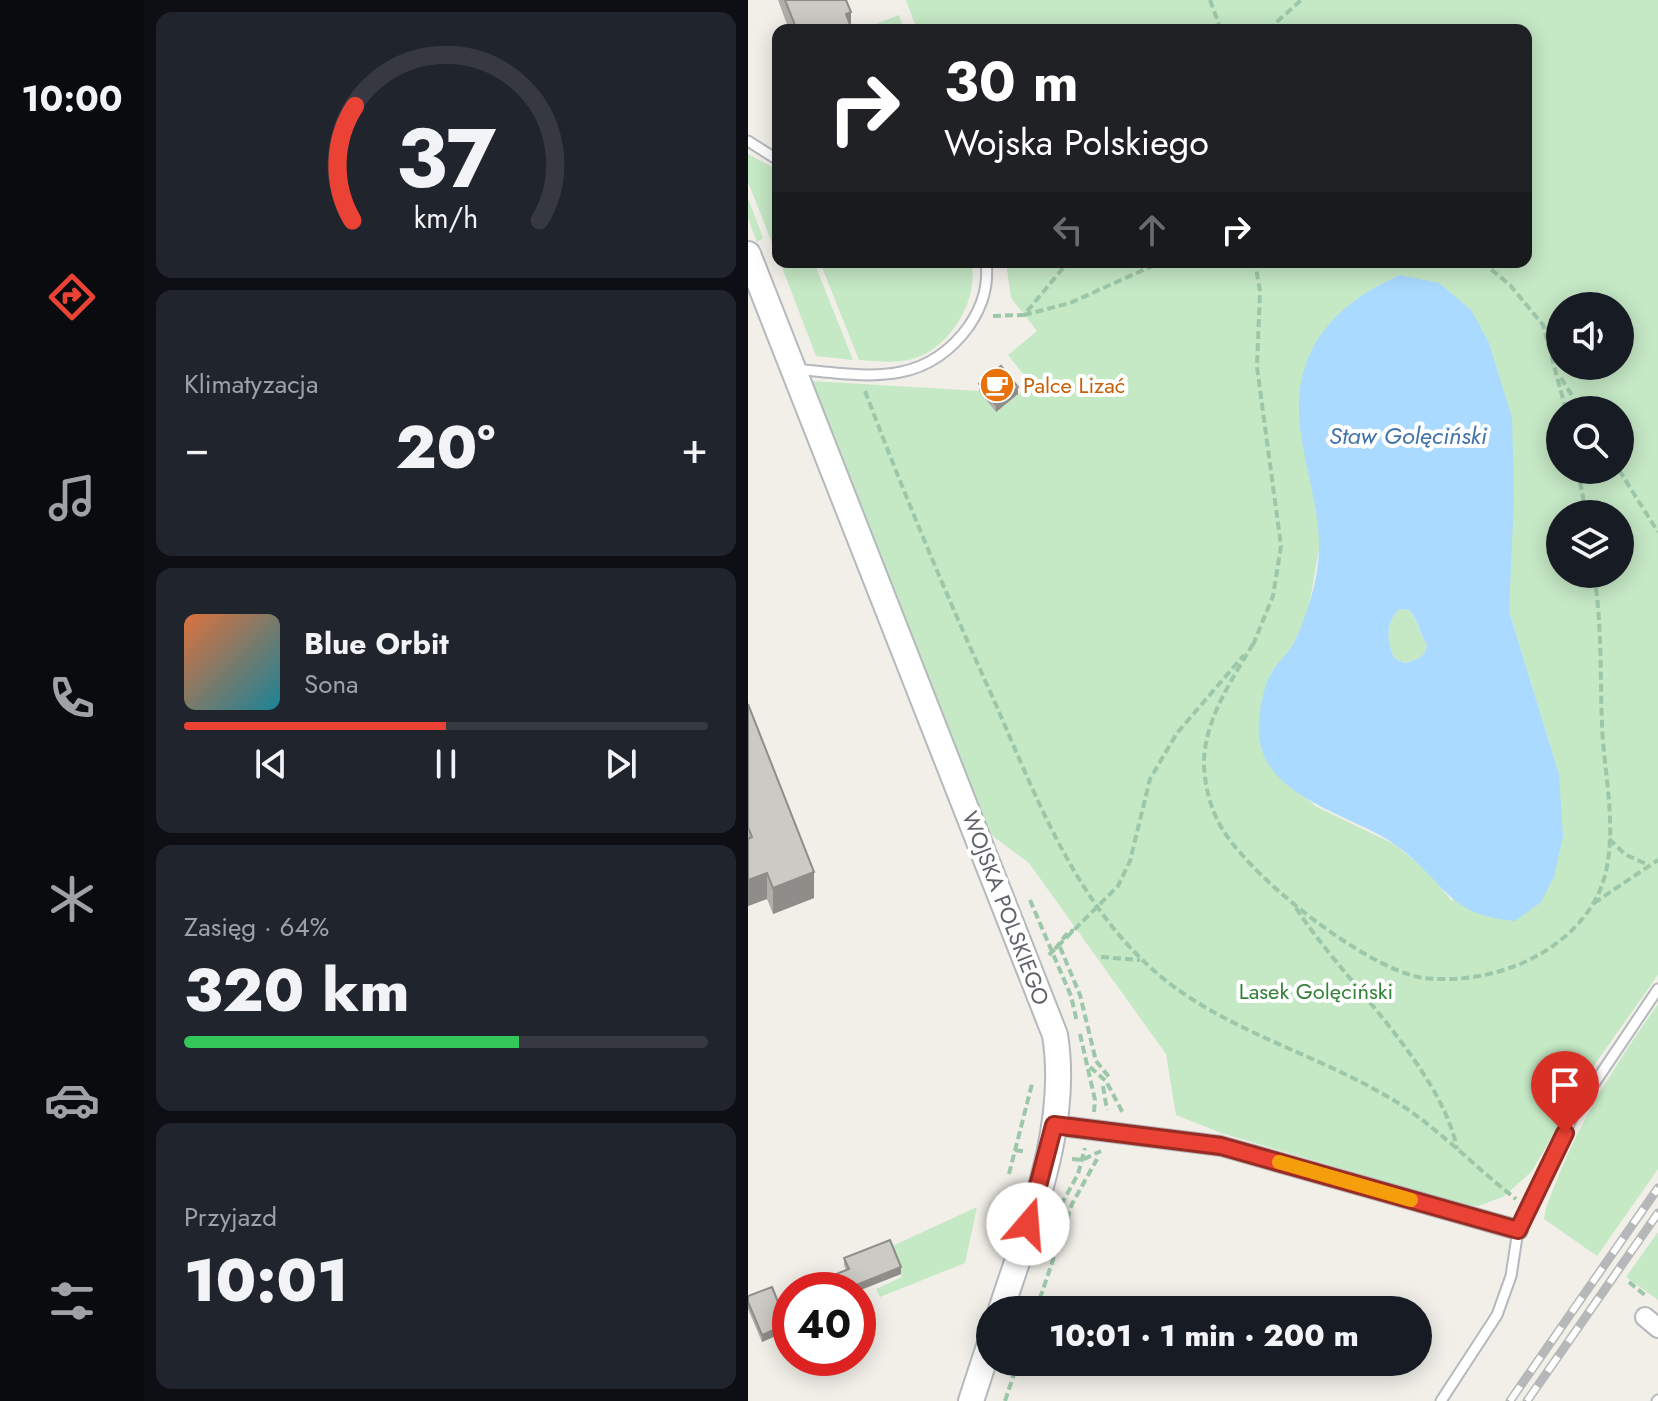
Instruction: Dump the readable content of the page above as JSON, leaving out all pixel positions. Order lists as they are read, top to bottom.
{
  "streets": {
    "street": ["WOJSKA POLSKIEGO"]
  },
  "water": ["Staw Golęciński"],
  "parks": ["Lasek Golęciński"],
  "places": {
    "cafe": ["Palce Lizać"]
  },
  "page": {
    "tabs": "10:00",
    "turn": ["30 m", "Wojska Polskiego"],
    "tile": [
      "Klimatyzacja",
      ["Zasięg · 64%", "320 km"],
      ["Przyjazd", "10:01"]
    ],
    "heat": ["−", "20°", "+"],
    "song": ["Blue Orbit", "Sona"],
    "limit": "40",
    "trip": "10:01 · 1 min · 200 m",
    "gauge": ["37", "km/h"]
  }
}
